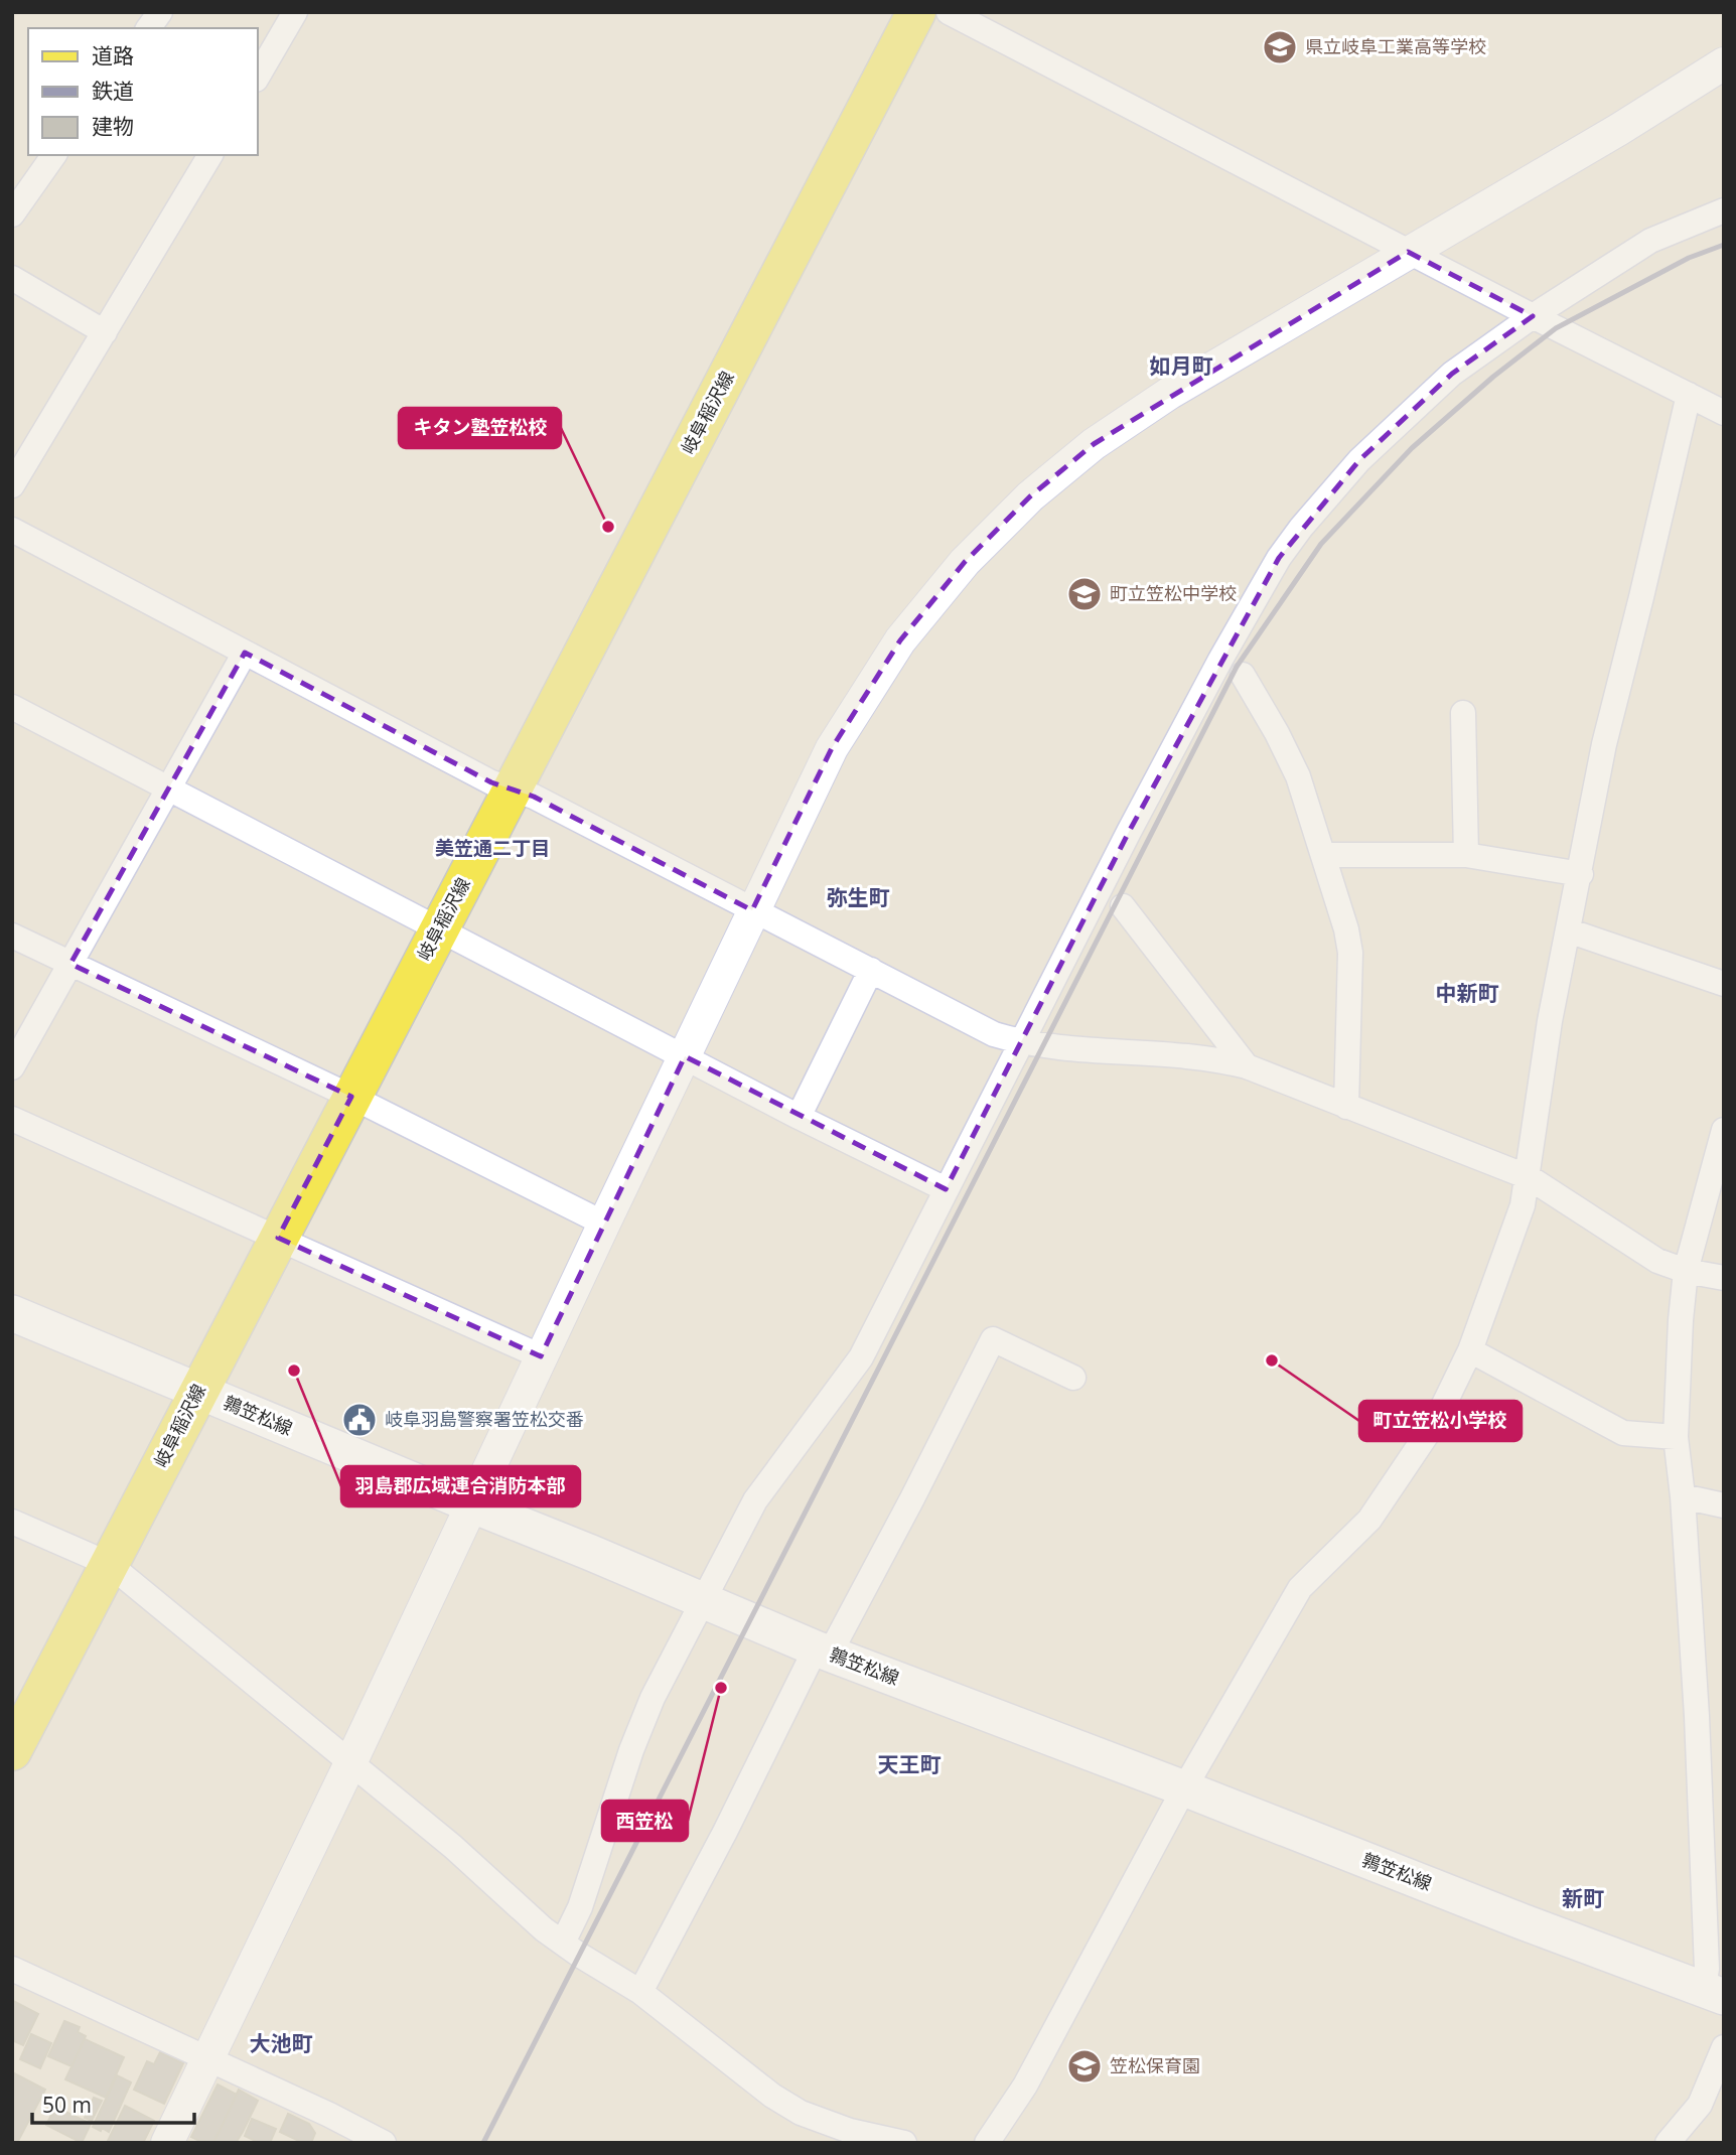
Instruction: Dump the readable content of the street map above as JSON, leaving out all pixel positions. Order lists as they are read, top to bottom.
{
  "streets": {
    "main road": ["岐阜稲沢線", "鶉笠松線"]
  },
  "crossings": [
    ["岐阜稲沢線", "鶉笠松線"]
  ],
  "districts": [
    "如月町",
    "美笠通二丁目",
    "弥生町",
    "中新町",
    "天王町",
    "新町",
    "大池町"
  ],
  "places": {
    "school or university": ["県立岐阜工業高等学校", "町立笠松中学校", "笠松保育園"],
    "other": [
      "キタン塾笠松校",
      "町立笠松小学校",
      "羽島郡広域連合消防本部",
      "西笠松"
    ],
    "public building": ["岐阜羽島警察署笠松交番"]
  },
  "legend": ["道路", "鉄道", "建物"],
  "scale_bar": "50 m"
}
